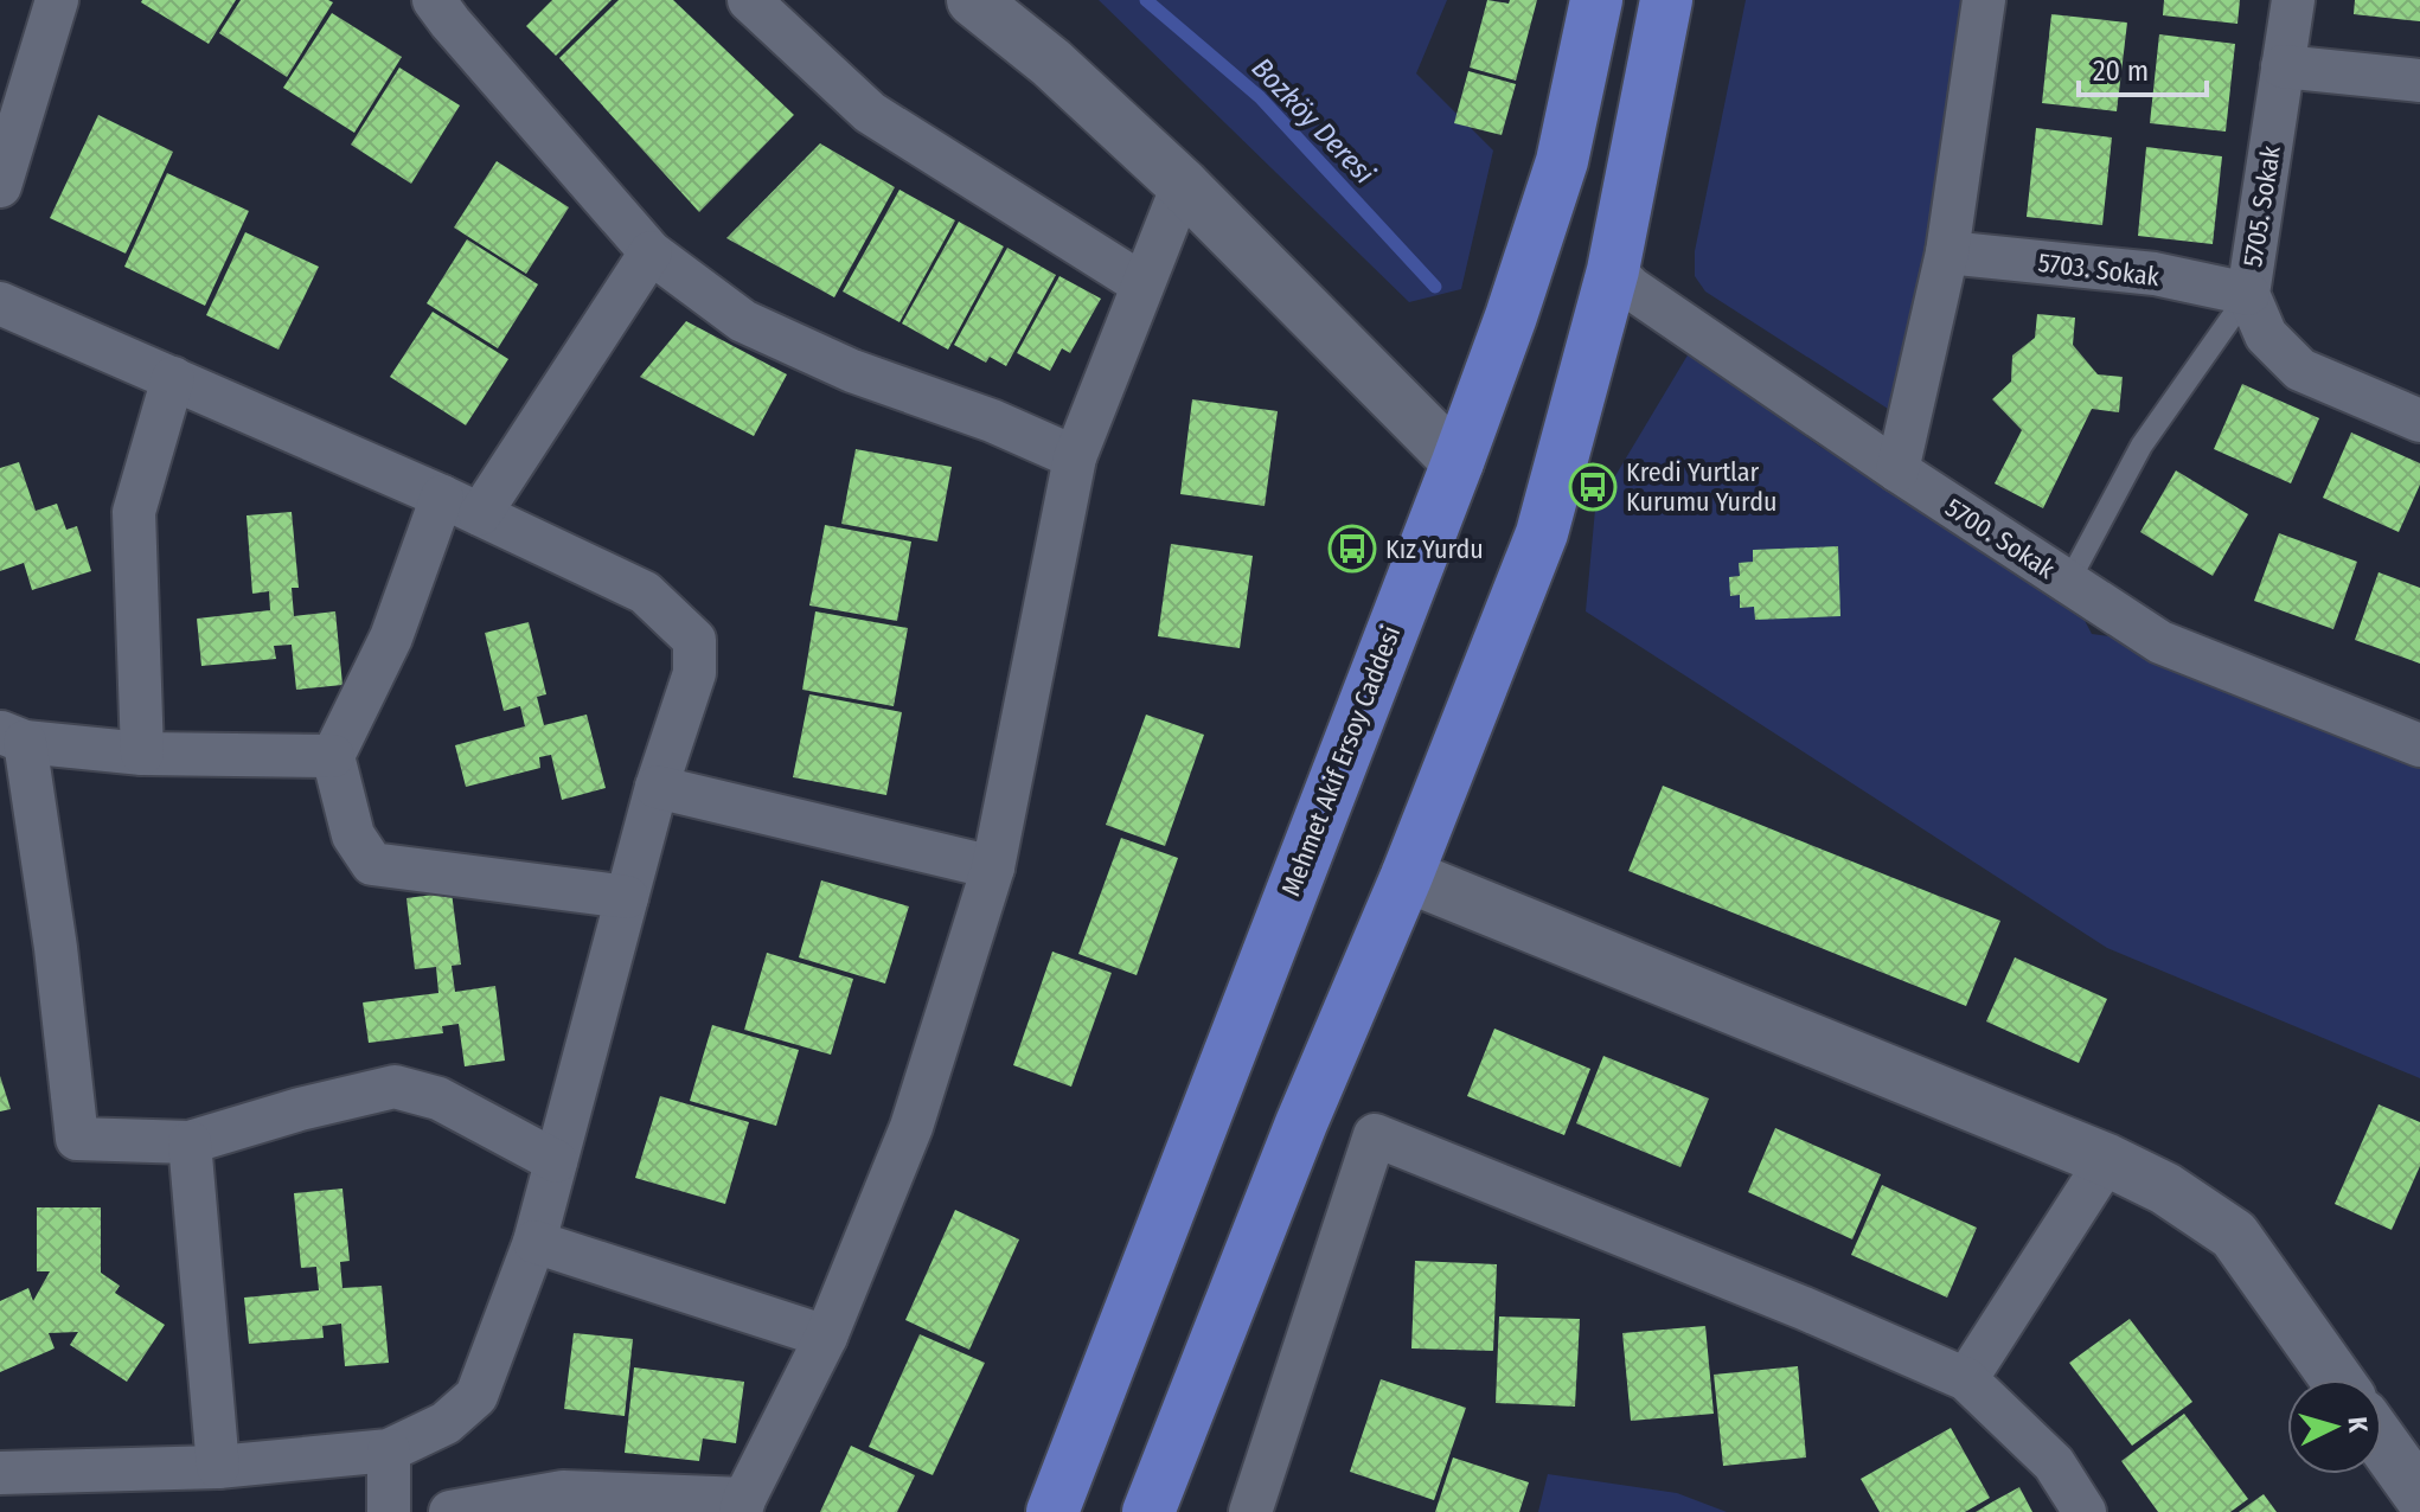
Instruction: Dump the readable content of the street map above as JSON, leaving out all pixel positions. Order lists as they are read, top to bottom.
{
  "streets": {
    "main road": ["Mehmet Akif Ersoy Caddesi"],
    "street": ["5705. Sokak", "5703. Sokak", "5700. Sokak"]
  },
  "crossings": [
    ["5705. Sokak", "5703. Sokak"]
  ],
  "water": ["Bozköy Deresi"],
  "places": {
    "bus stop": ["Kredi Yurtlar Kurumu Yurdu", "Kız Yurdu"]
  },
  "scale_bar": "20 m",
  "north": "right"
}
